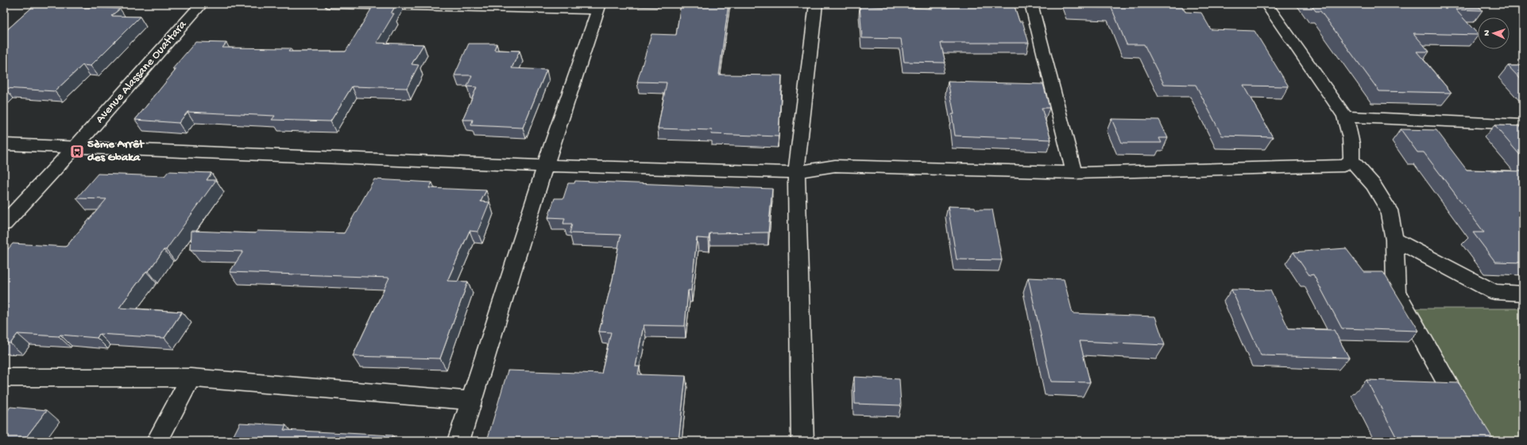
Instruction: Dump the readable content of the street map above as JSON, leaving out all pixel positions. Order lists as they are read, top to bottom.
{
  "streets": {
    "street": ["Avenue Alassane Ouattara"]
  },
  "places": {
    "bus stop": ["5ème Arrêt des Gbaka"]
  },
  "north": "left"
}
